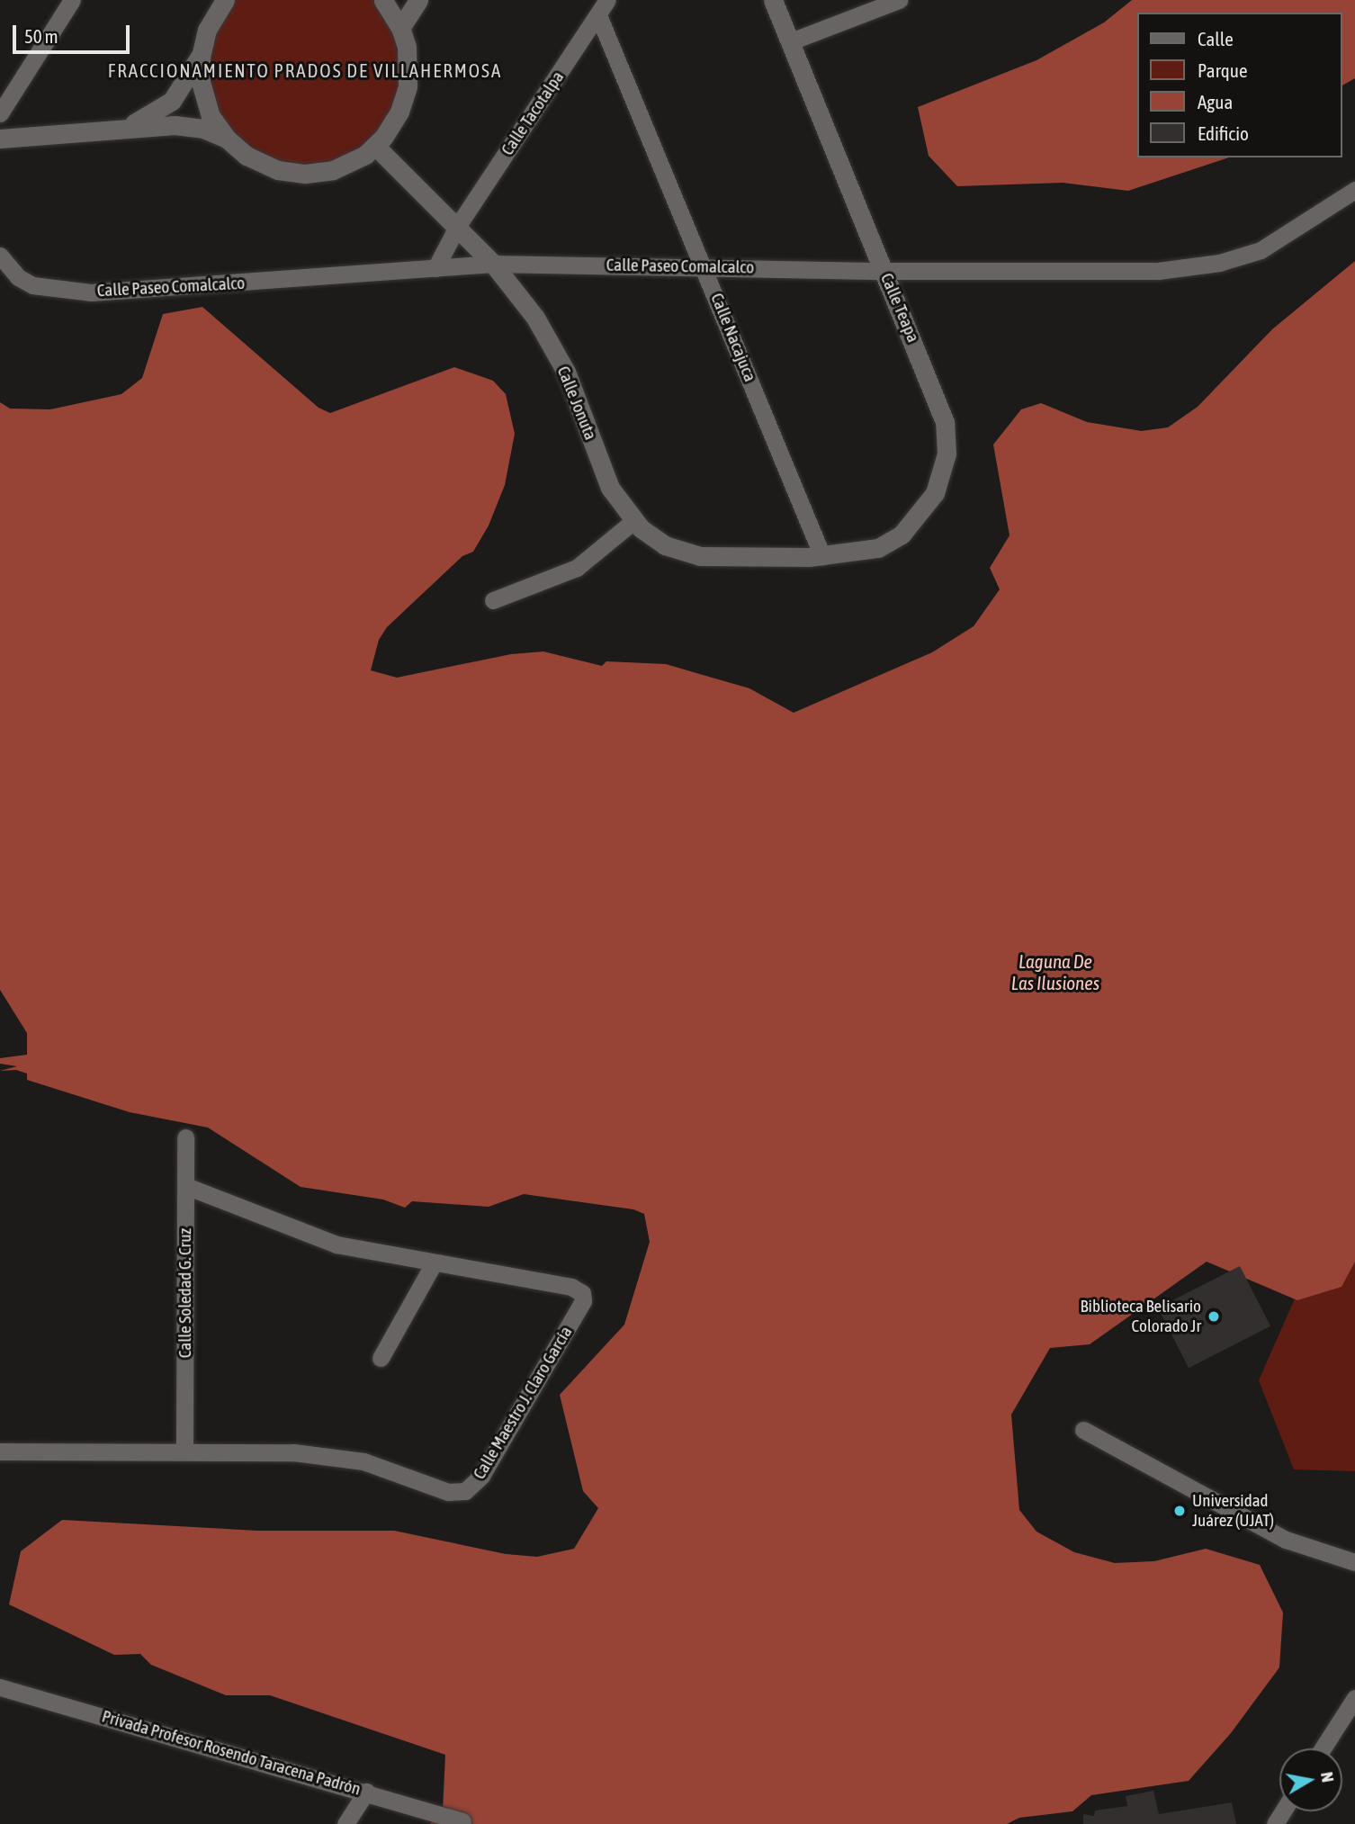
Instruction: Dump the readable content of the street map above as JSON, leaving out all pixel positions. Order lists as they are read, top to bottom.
{
  "streets": {
    "street": [
      "Calle Tacotalpa",
      "Calle Paseo Comalcalco",
      "Calle Teapa",
      "Calle Nacajuca",
      "Calle Jonuta",
      "Calle Soledad G. Cruz",
      "Calle Maestro J. Claro García",
      "Privada Profesor Rosendo Taracena Padrón"
    ]
  },
  "crossings": [
    ["Calle Tacotalpa", "Calle Paseo Comalcalco"],
    ["Calle Tacotalpa", "Calle Nacajuca"],
    ["Calle Tacotalpa", "Calle Jonuta"],
    ["Calle Paseo Comalcalco", "Calle Teapa"],
    ["Calle Paseo Comalcalco", "Calle Nacajuca"],
    ["Calle Paseo Comalcalco", "Calle Jonuta"],
    ["Calle Teapa", "Calle Nacajuca"],
    ["Calle Teapa", "Calle Jonuta"],
    ["Calle Nacajuca", "Calle Jonuta"],
    ["Calle Soledad G. Cruz", "Calle Maestro J. Claro García"]
  ],
  "districts": ["FRACCIONAMIENTO PRADOS DE VILLAHERMOSA"],
  "water": ["Laguna De Las Ilusiones"],
  "places": ["Biblioteca Belisario Colorado Jr", "Universidad Juárez (UJAT)"],
  "legend": [
    "Calle",
    "Parque",
    "Agua",
    "Edificio"
  ],
  "scale_bar": "50 m",
  "north": "right"
}
